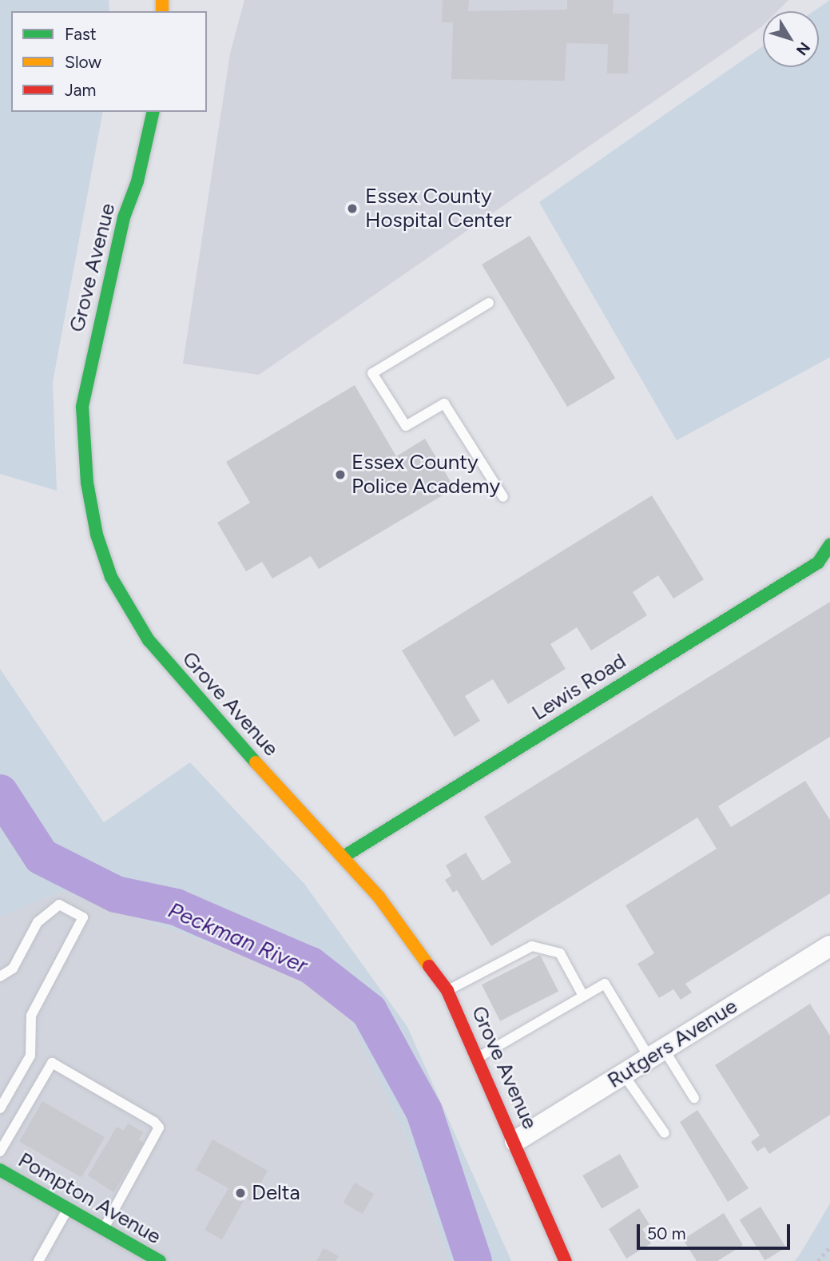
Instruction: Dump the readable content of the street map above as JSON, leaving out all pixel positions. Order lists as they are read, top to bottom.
{
  "streets": {
    "street": [
      "Grove Avenue",
      "Lewis Road",
      "Rutgers Avenue",
      "Pompton Avenue"
    ]
  },
  "crossings": [
    ["Grove Avenue", "Lewis Road"],
    ["Grove Avenue", "Rutgers Avenue"]
  ],
  "water": ["Peckman River"],
  "places": ["Essex County Hospital Center", "Essex County Police Academy", "Delta"],
  "legend": ["Fast", "Slow", "Jam"],
  "scale_bar": "50 m",
  "north": "bottom right"
}
